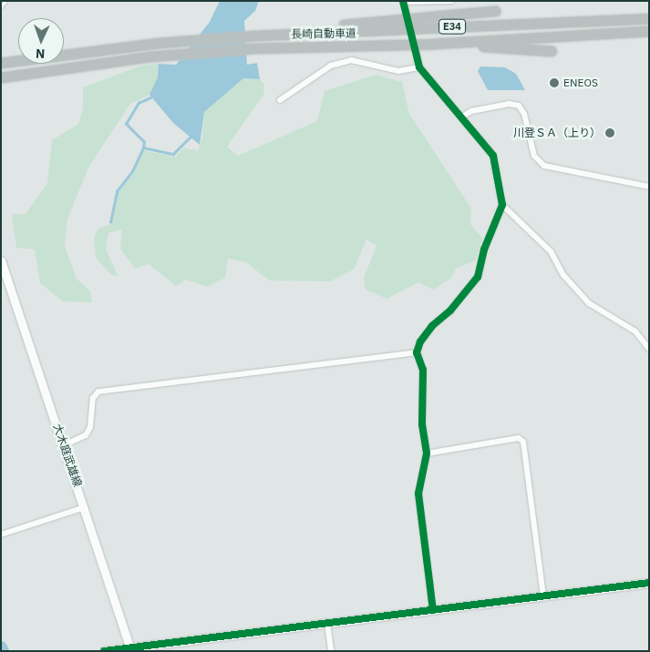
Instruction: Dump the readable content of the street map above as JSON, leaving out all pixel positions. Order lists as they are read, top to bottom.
{
  "streets": {
    "highway": ["E34", "長崎自動車道"],
    "street": ["大木庭武雄線"]
  },
  "places": ["ENEOS", "川登ＳＡ（上り）"],
  "north": "bottom"
}
